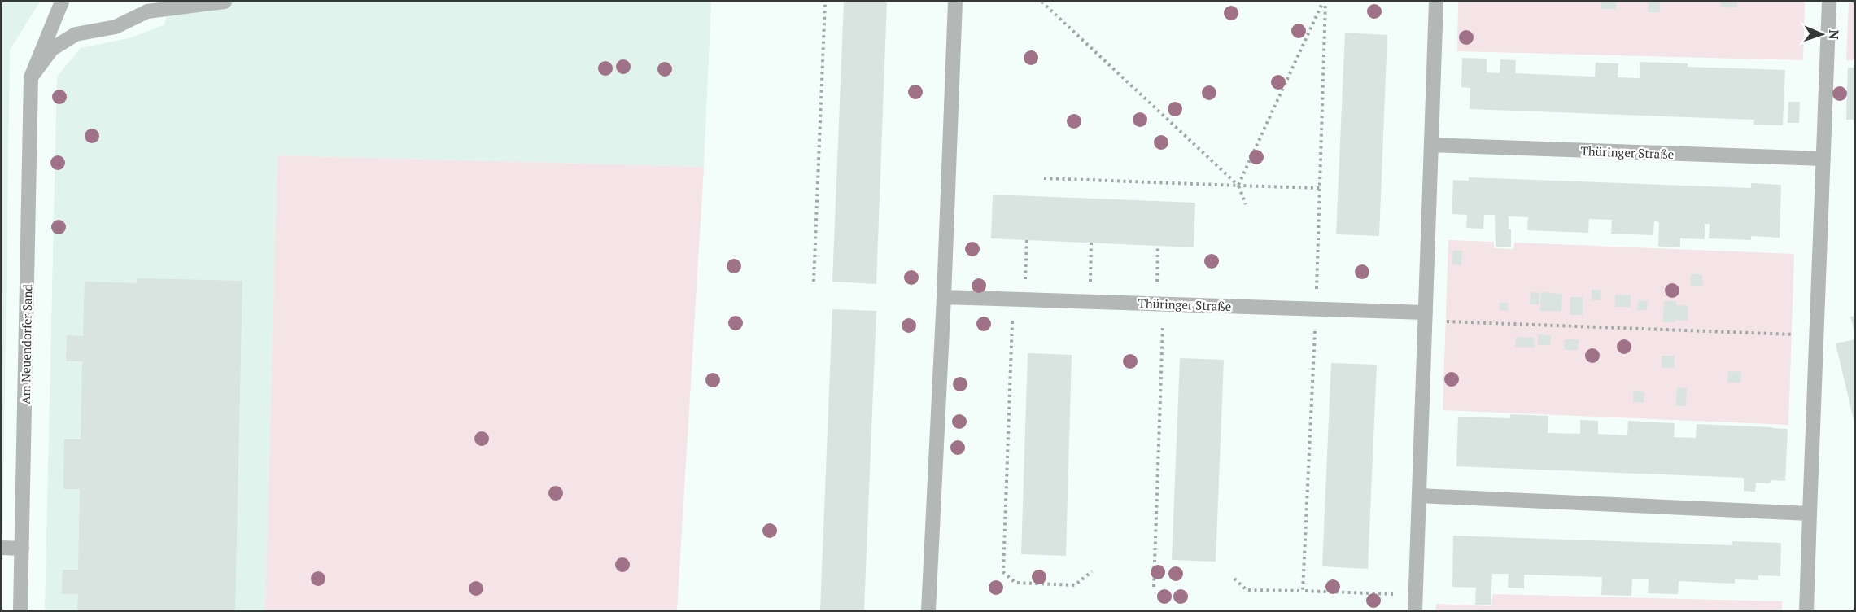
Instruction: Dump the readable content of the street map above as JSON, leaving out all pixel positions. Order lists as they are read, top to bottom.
{
  "streets": {
    "street": ["Thüringer Straße", "Am Neuendorfer Sand"]
  },
  "north": "right"
}
